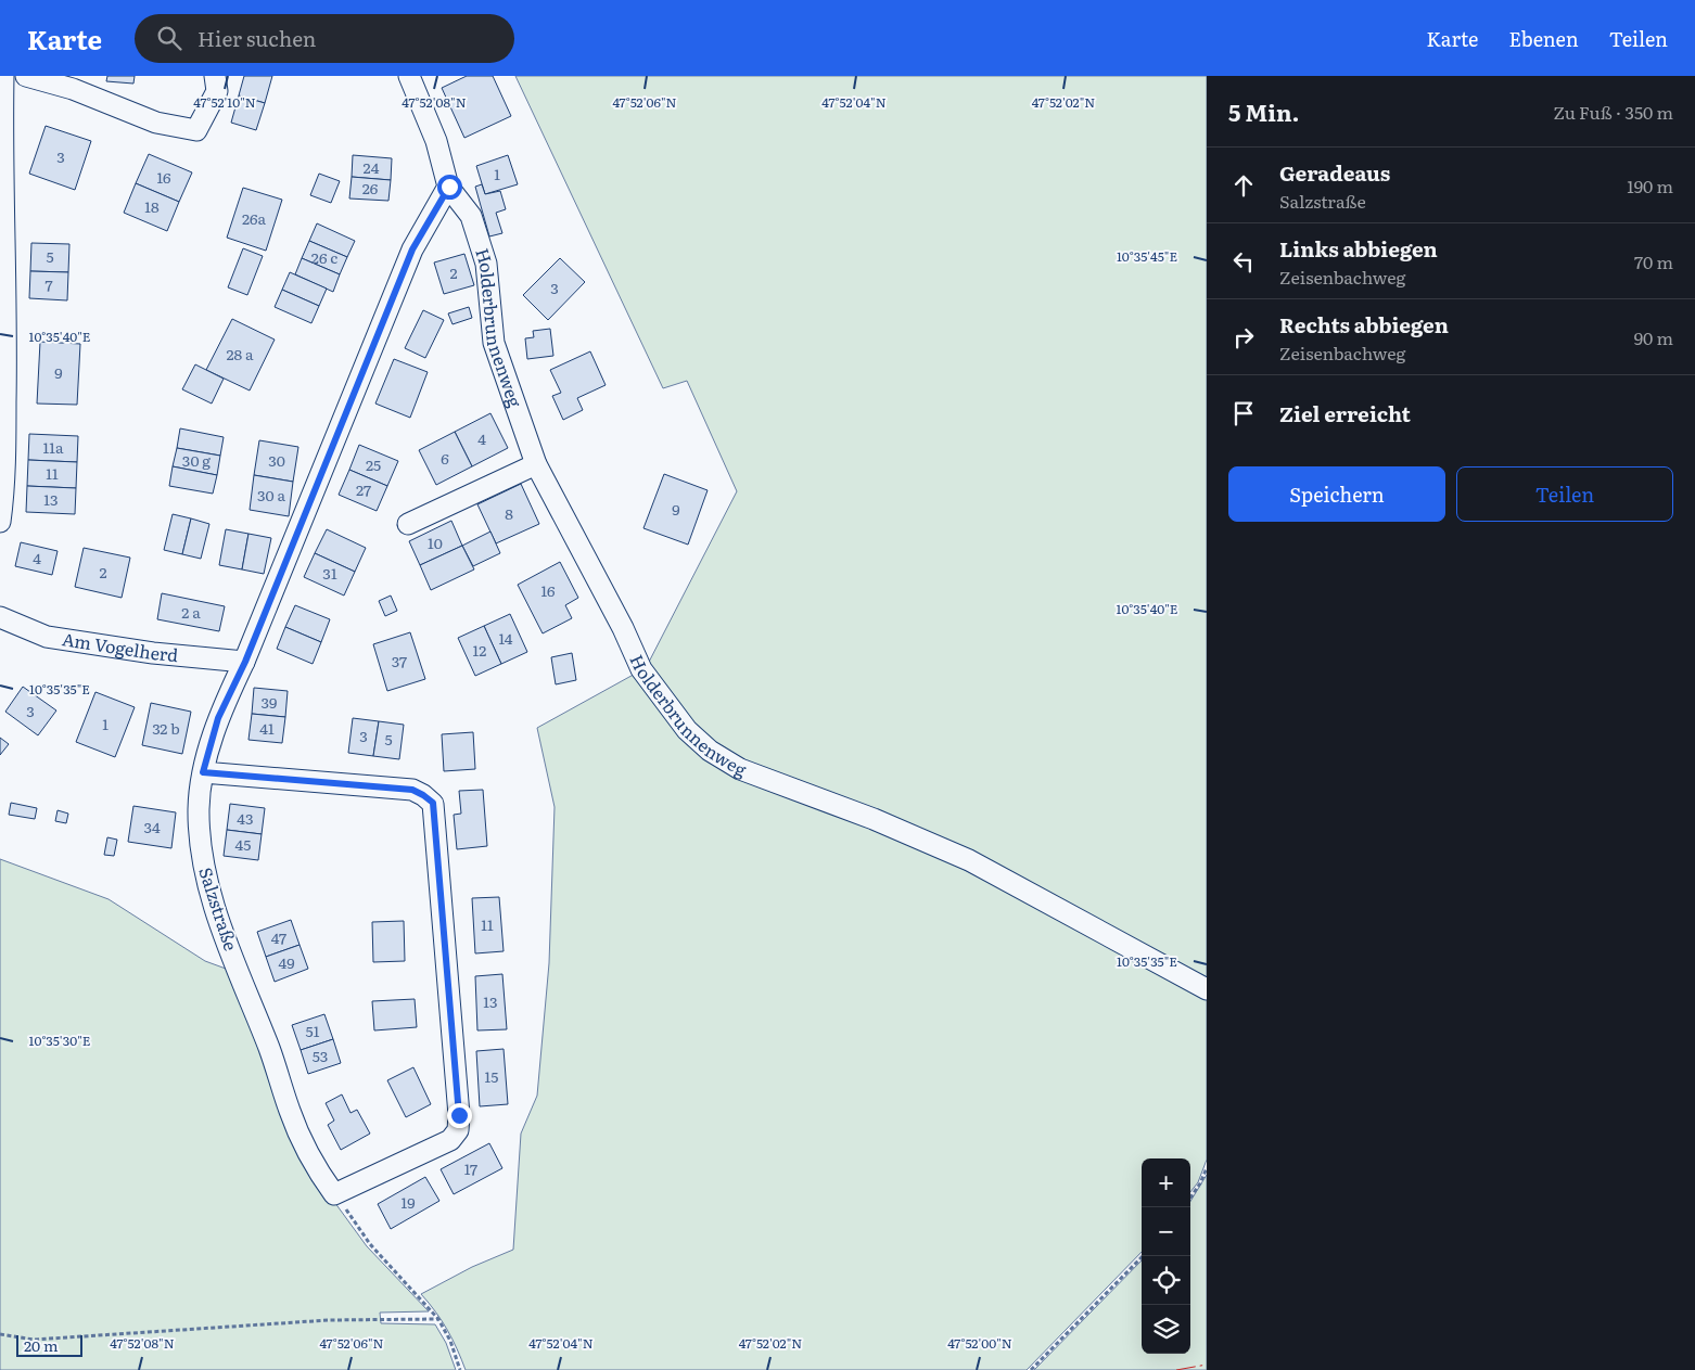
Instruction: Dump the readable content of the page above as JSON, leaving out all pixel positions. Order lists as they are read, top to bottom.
{
  "streets": {
    "street": ["Holderbrunnenweg", "Am Vogelherd", "Salzstraße"]
  },
  "crossings": [
    ["Holderbrunnenweg", "Salzstraße"],
    ["Am Vogelherd", "Salzstraße"]
  ],
  "house_numbers": [
    "3",
    "24",
    "1",
    "16",
    "26",
    "18",
    "26a",
    "5",
    "26 c",
    "2",
    "7",
    "3",
    "28 a",
    "9",
    "4",
    "11a",
    "6",
    "30 g",
    "30",
    "25",
    "11",
    "27",
    "30 a",
    "13",
    "9",
    "8",
    "10",
    "4",
    "2",
    "31",
    "16",
    "2 a",
    "14",
    "12",
    "37",
    "39",
    "3",
    "1",
    "32 b",
    "41",
    "3",
    "5",
    "43",
    "34",
    "45",
    "11",
    "47",
    "49",
    "13",
    "51",
    "53",
    "15",
    "17",
    "19"
  ],
  "scale_bar": "20 m",
  "page": {
    "header": "Karte",
    "search": "Hier suchen",
    "nav": ["Karte", "Ebenen", "Teilen"],
    "heading": ["5 Min.", "Zu Fuß · 350 m"],
    "list": [
      ["Geradeaus", "Salzstraße", "190 m"],
      ["Links abbiegen", "Zeisenbachweg", "70 m"],
      ["Rechts abbiegen", "Zeisenbachweg", "90 m"],
      "Ziel erreicht"
    ],
    "buttons": ["Speichern", "Teilen"],
    "map_buttons": ["+", "−"],
    "scale": "20 m"
  },
  "coordinates": [
    "47°52'10\"N",
    "47°52'08\"N",
    "47°52'06\"N",
    "47°52'04\"N",
    "47°52'02\"N",
    "10°35'45\"E",
    "10°35'40\"E",
    "10°35'35\"E",
    "10°35'30\"E",
    "47°52'00\"N"
  ]
}
